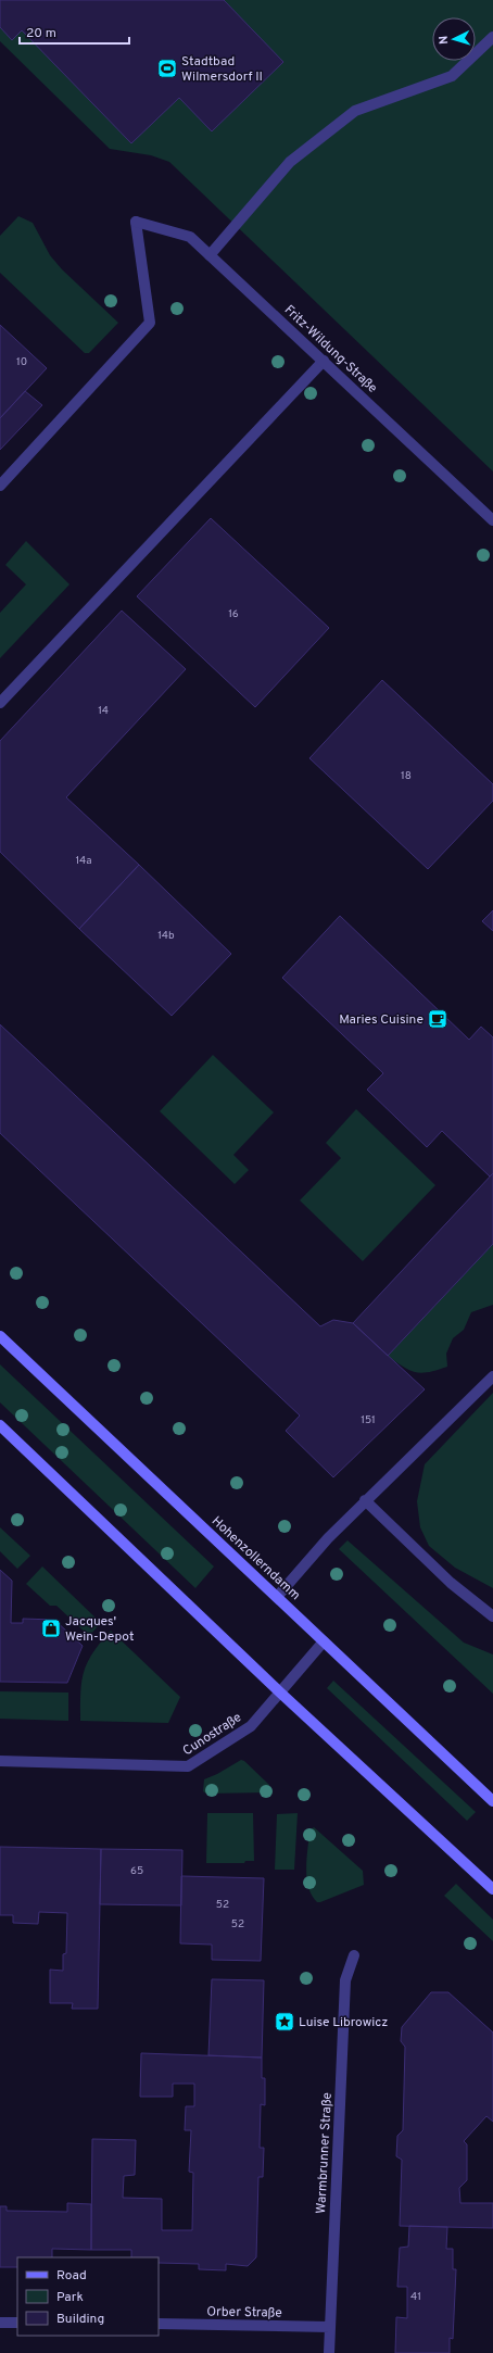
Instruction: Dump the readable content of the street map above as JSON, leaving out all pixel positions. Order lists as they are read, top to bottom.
{
  "streets": {
    "main road": ["Hohenzollerndamm"],
    "street": [
      "Fritz-Wildung-Straße",
      "Cunostraße",
      "Warmbrunner Straße",
      "Orber Straße"
    ]
  },
  "crossings": [
    ["Hohenzollerndamm", "Cunostraße"],
    ["Warmbrunner Straße", "Orber Straße"]
  ],
  "places": {
    "sports": ["Stadtbad Wilmersdorf II"],
    "cafe": ["Maries Cuisine"],
    "shop": ["Jacques' Wein-Depot"],
    "place": ["Luise Librowicz"]
  },
  "house_numbers": [
    "10",
    "16",
    "14",
    "18",
    "14a",
    "14b",
    "151",
    "65",
    "52",
    "52",
    "41"
  ],
  "legend": ["Road", "Park", "Building"],
  "scale_bar": "20 m",
  "north": "left"
}
